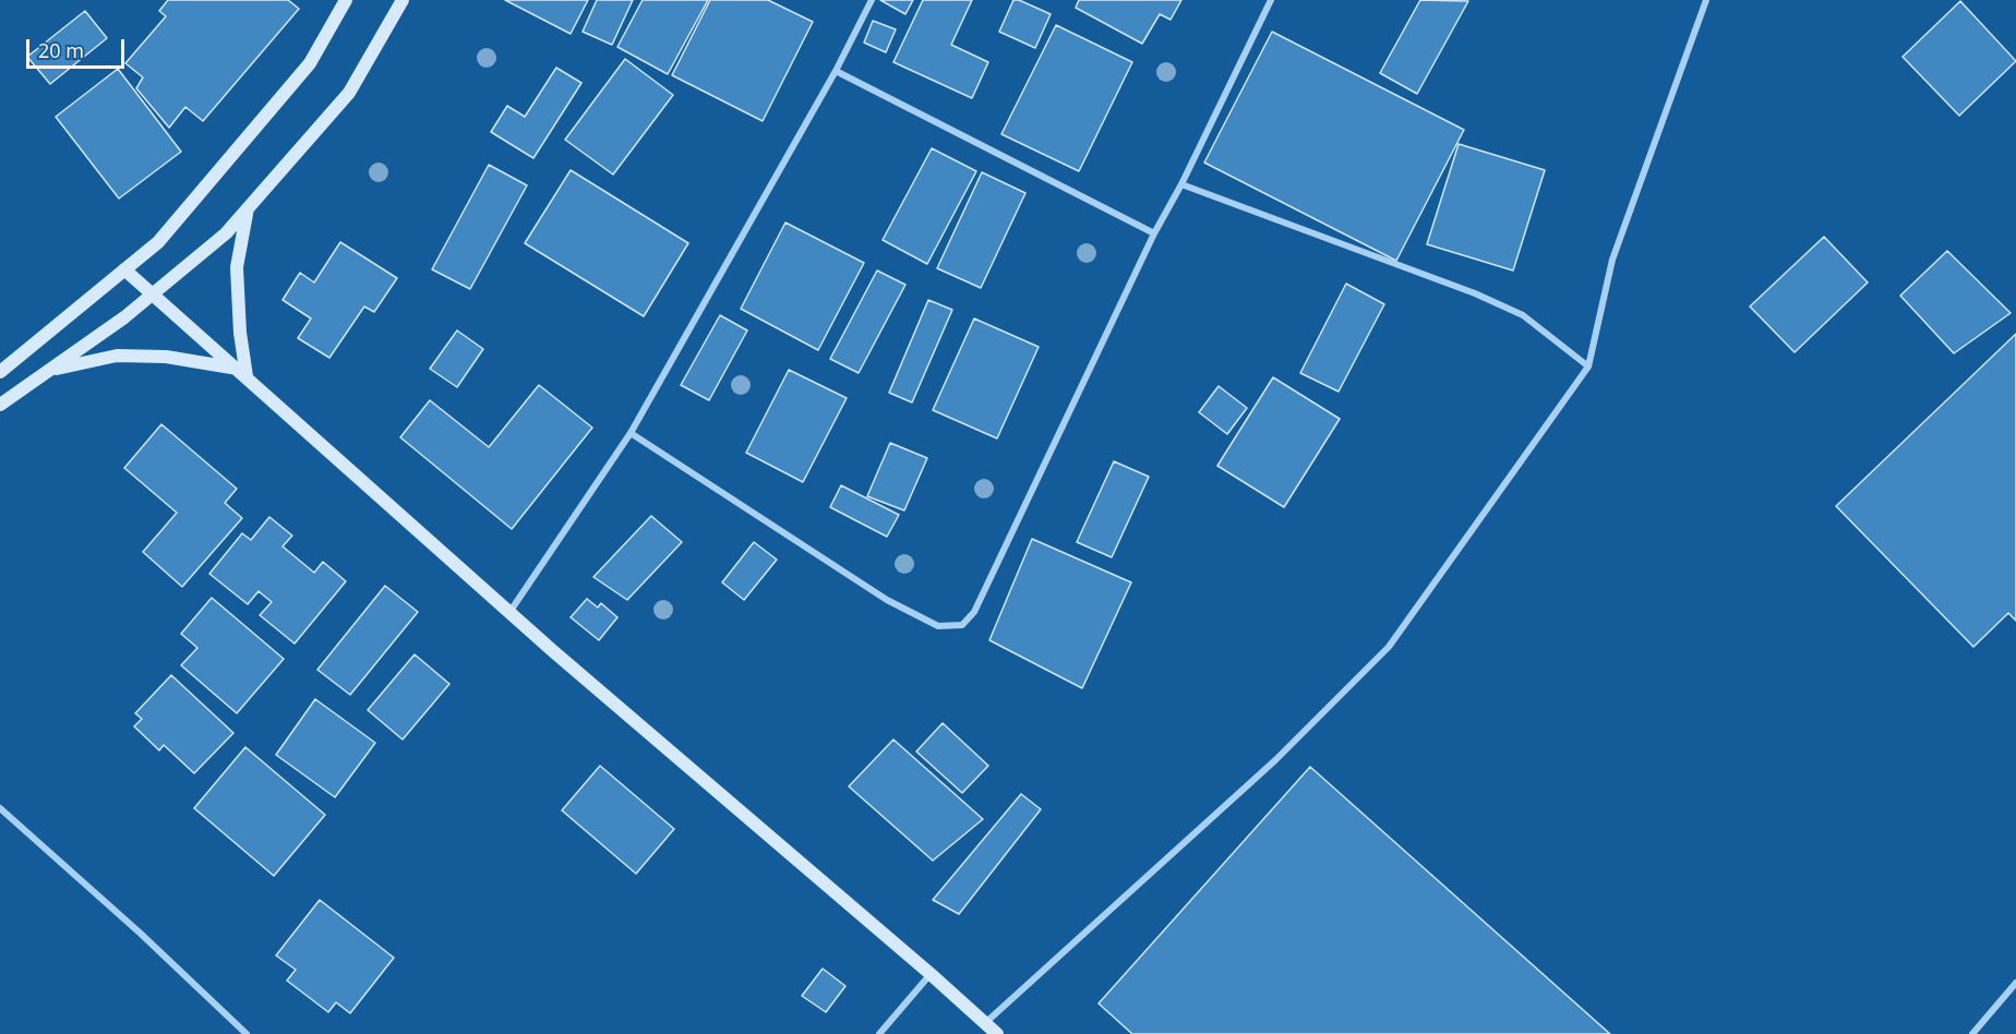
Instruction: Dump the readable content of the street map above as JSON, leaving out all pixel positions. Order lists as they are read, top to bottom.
{
  "scale_bar": "20 m"
}
